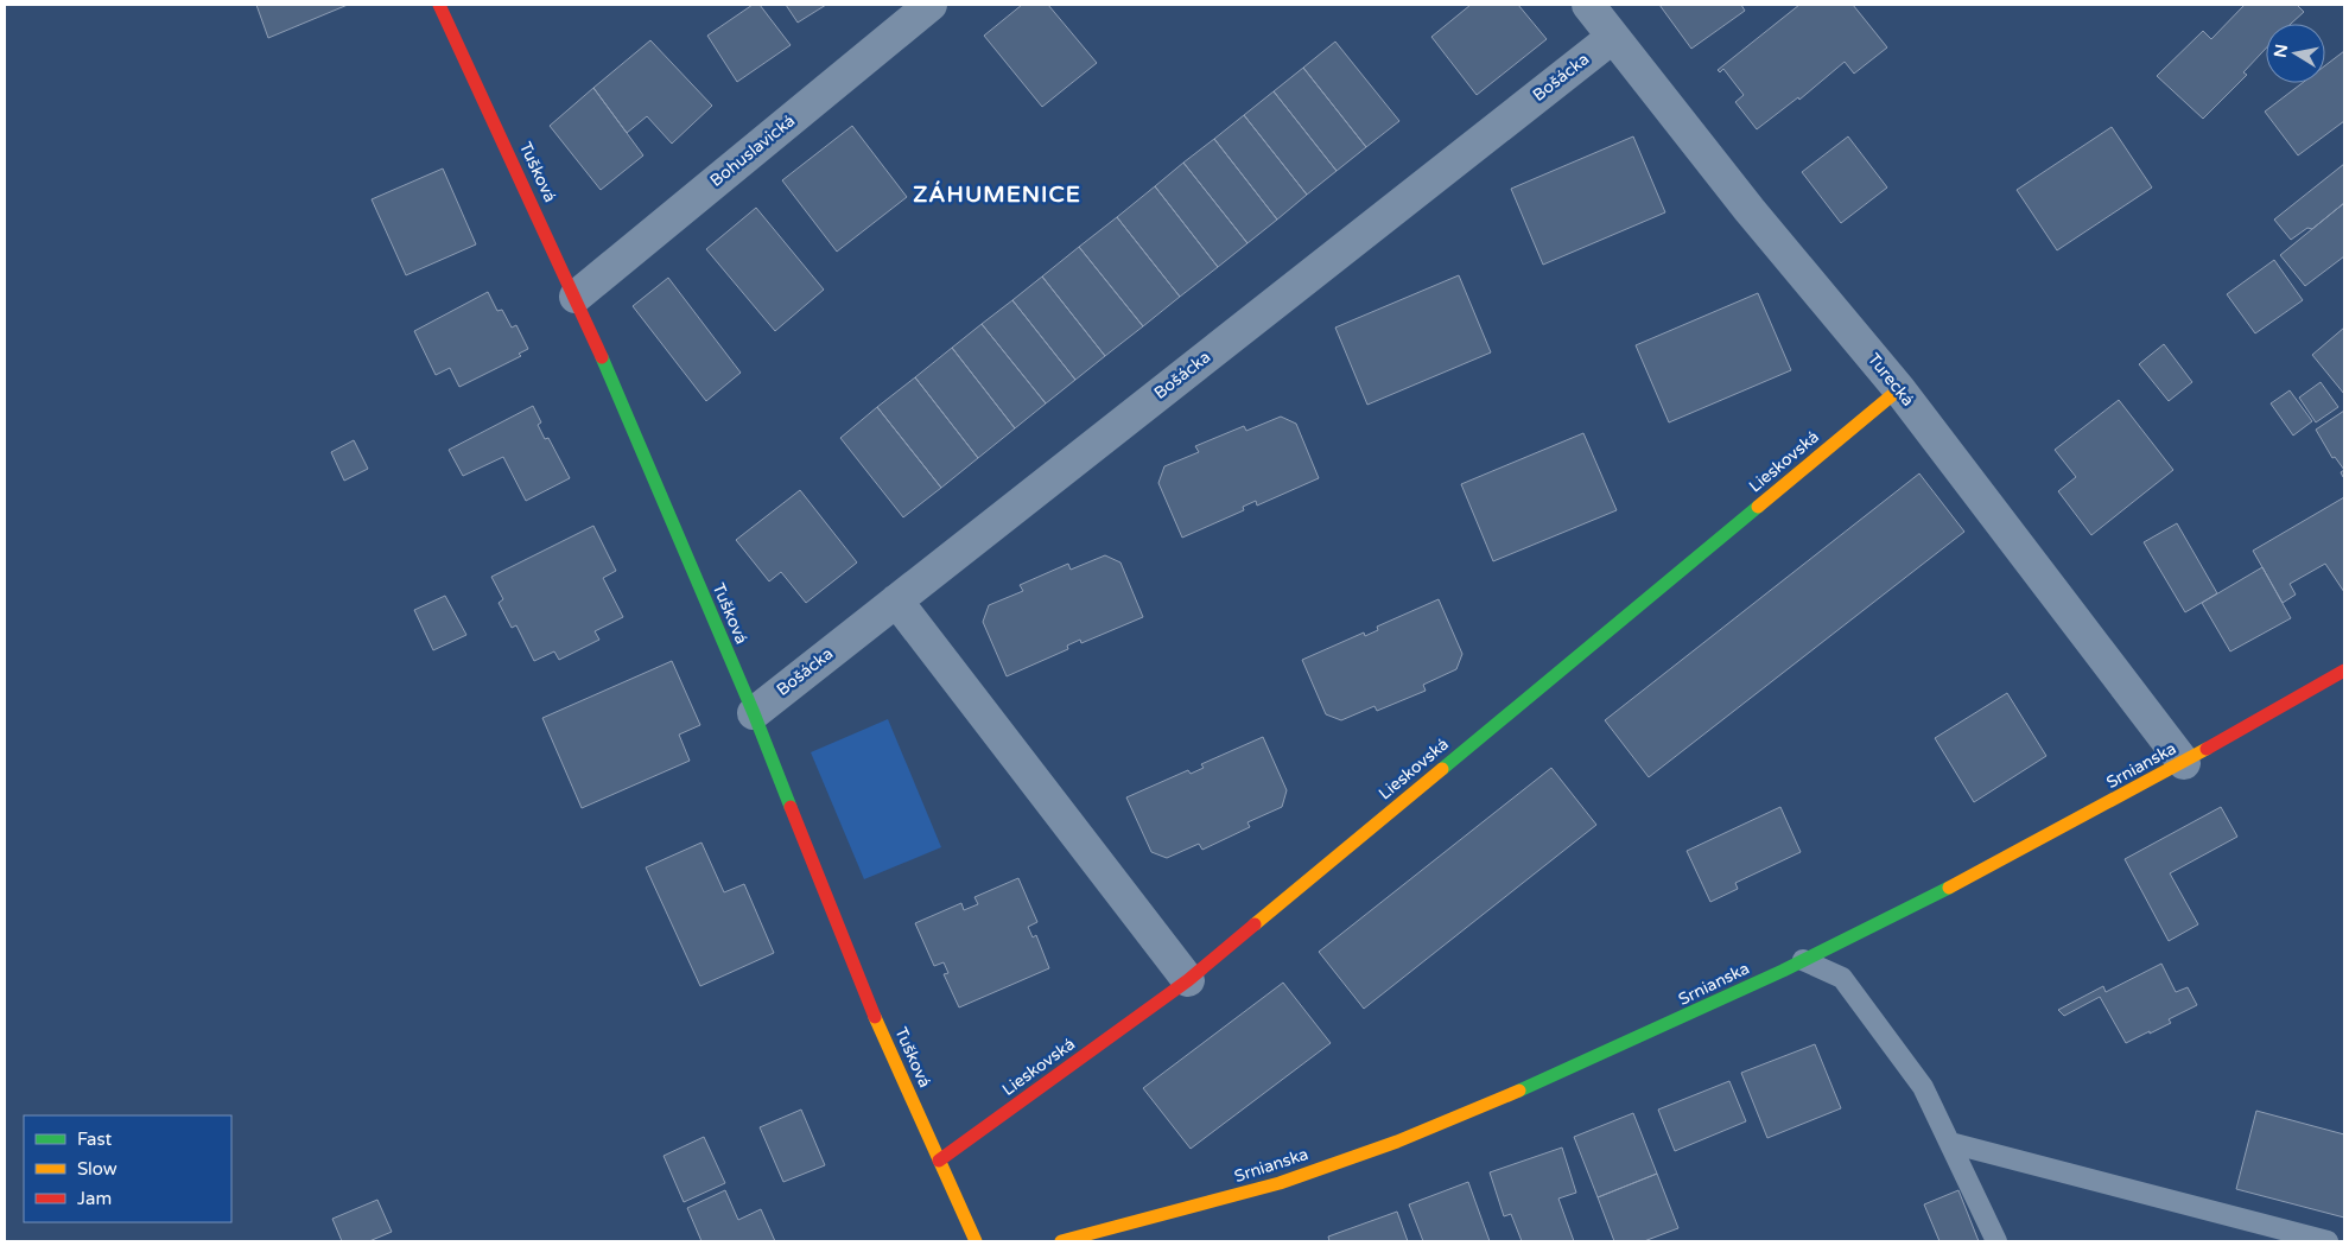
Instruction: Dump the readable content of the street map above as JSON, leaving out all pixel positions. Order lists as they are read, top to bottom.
{
  "streets": {
    "street": [
      "Bošácka",
      "Bohuslavická",
      "Tušková",
      "Turecká",
      "Lieskovská",
      "Srnianska"
    ]
  },
  "crossings": [
    ["Bošácka", "Tušková"],
    ["Bošácka", "Turecká"],
    ["Bohuslavická", "Tušková"],
    ["Tušková", "Lieskovská"],
    ["Turecká", "Lieskovská"],
    ["Turecká", "Srnianska"]
  ],
  "districts": ["ZÁHUMENICE"],
  "legend": ["Fast", "Slow", "Jam"],
  "north": "left"
}
